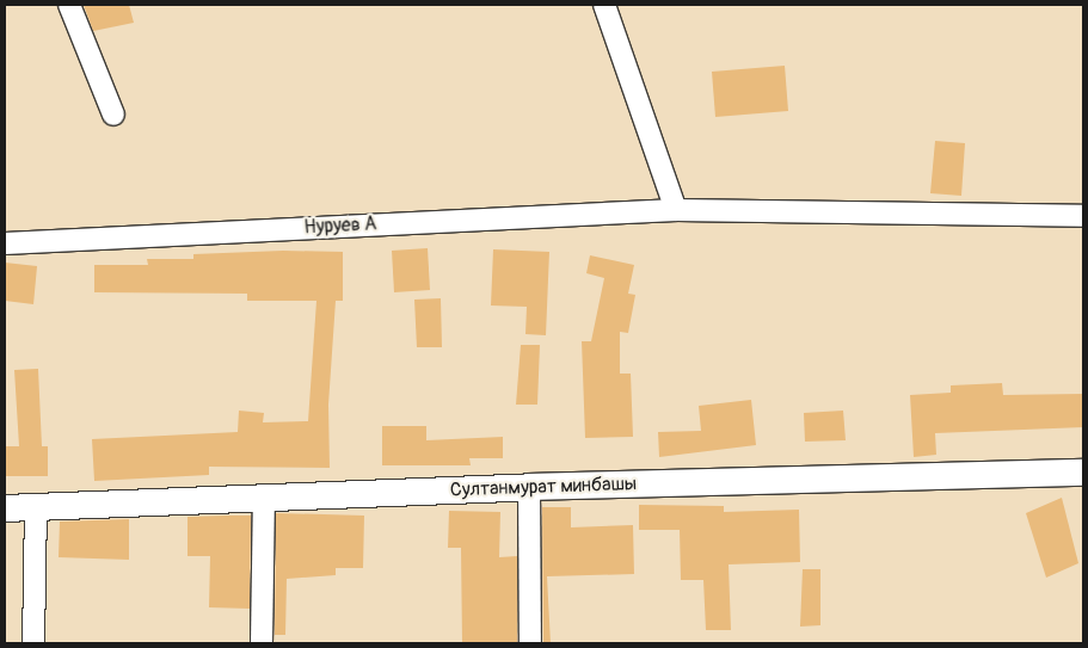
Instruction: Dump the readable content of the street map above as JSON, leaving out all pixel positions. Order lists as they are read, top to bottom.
{
  "streets": {
    "street": ["Нуруев А", "Султанмурат минбашы"]
  }
}
